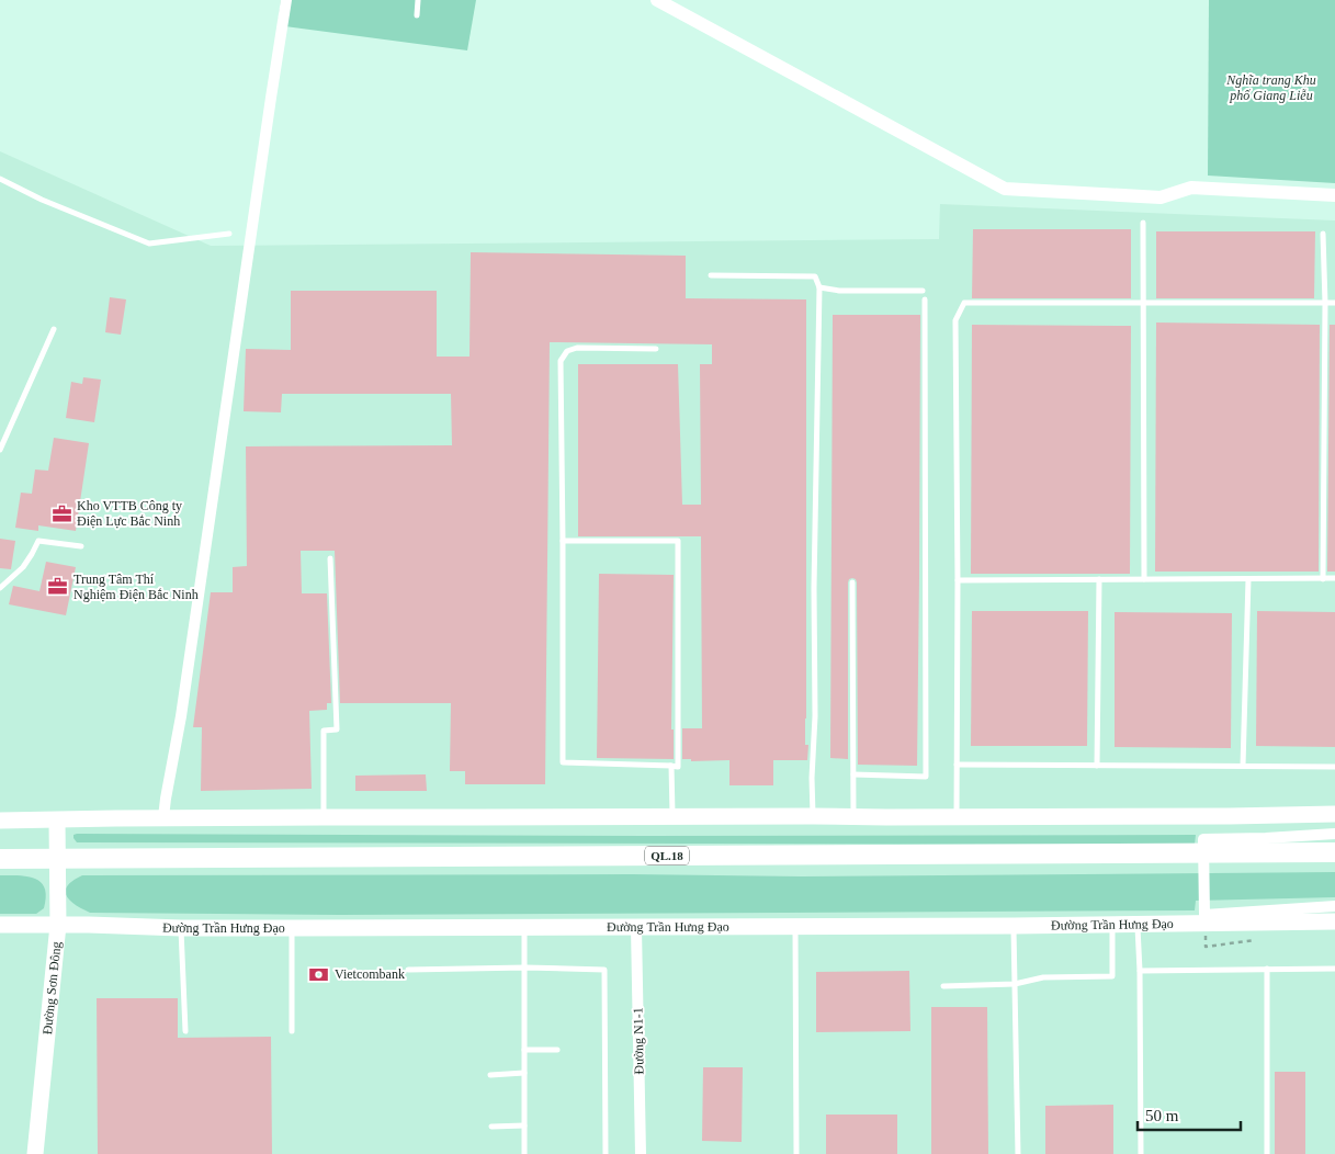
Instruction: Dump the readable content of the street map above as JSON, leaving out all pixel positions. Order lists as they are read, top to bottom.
{
  "streets": {
    "highway": ["QL.18"],
    "main road": ["Đường Trần Hưng Đạo", "Đường Sơn Đông"],
    "street": ["Đường N1-1"]
  },
  "crossings": [
    ["QL.18", "Đường Sơn Đông"],
    ["Đường Trần Hưng Đạo", "Đường Sơn Đông"],
    ["Đường Trần Hưng Đạo", "Đường N1-1"]
  ],
  "parks": ["Nghĩa trang Khu phố Giang Liễu"],
  "places": {
    "office": ["Kho VTTB Công ty Điện Lực Bắc Ninh", "Trung Tâm Thí Nghiệm Điện Bắc Ninh"],
    "bank": ["Vietcombank"]
  },
  "scale_bar": "50 m"
}
